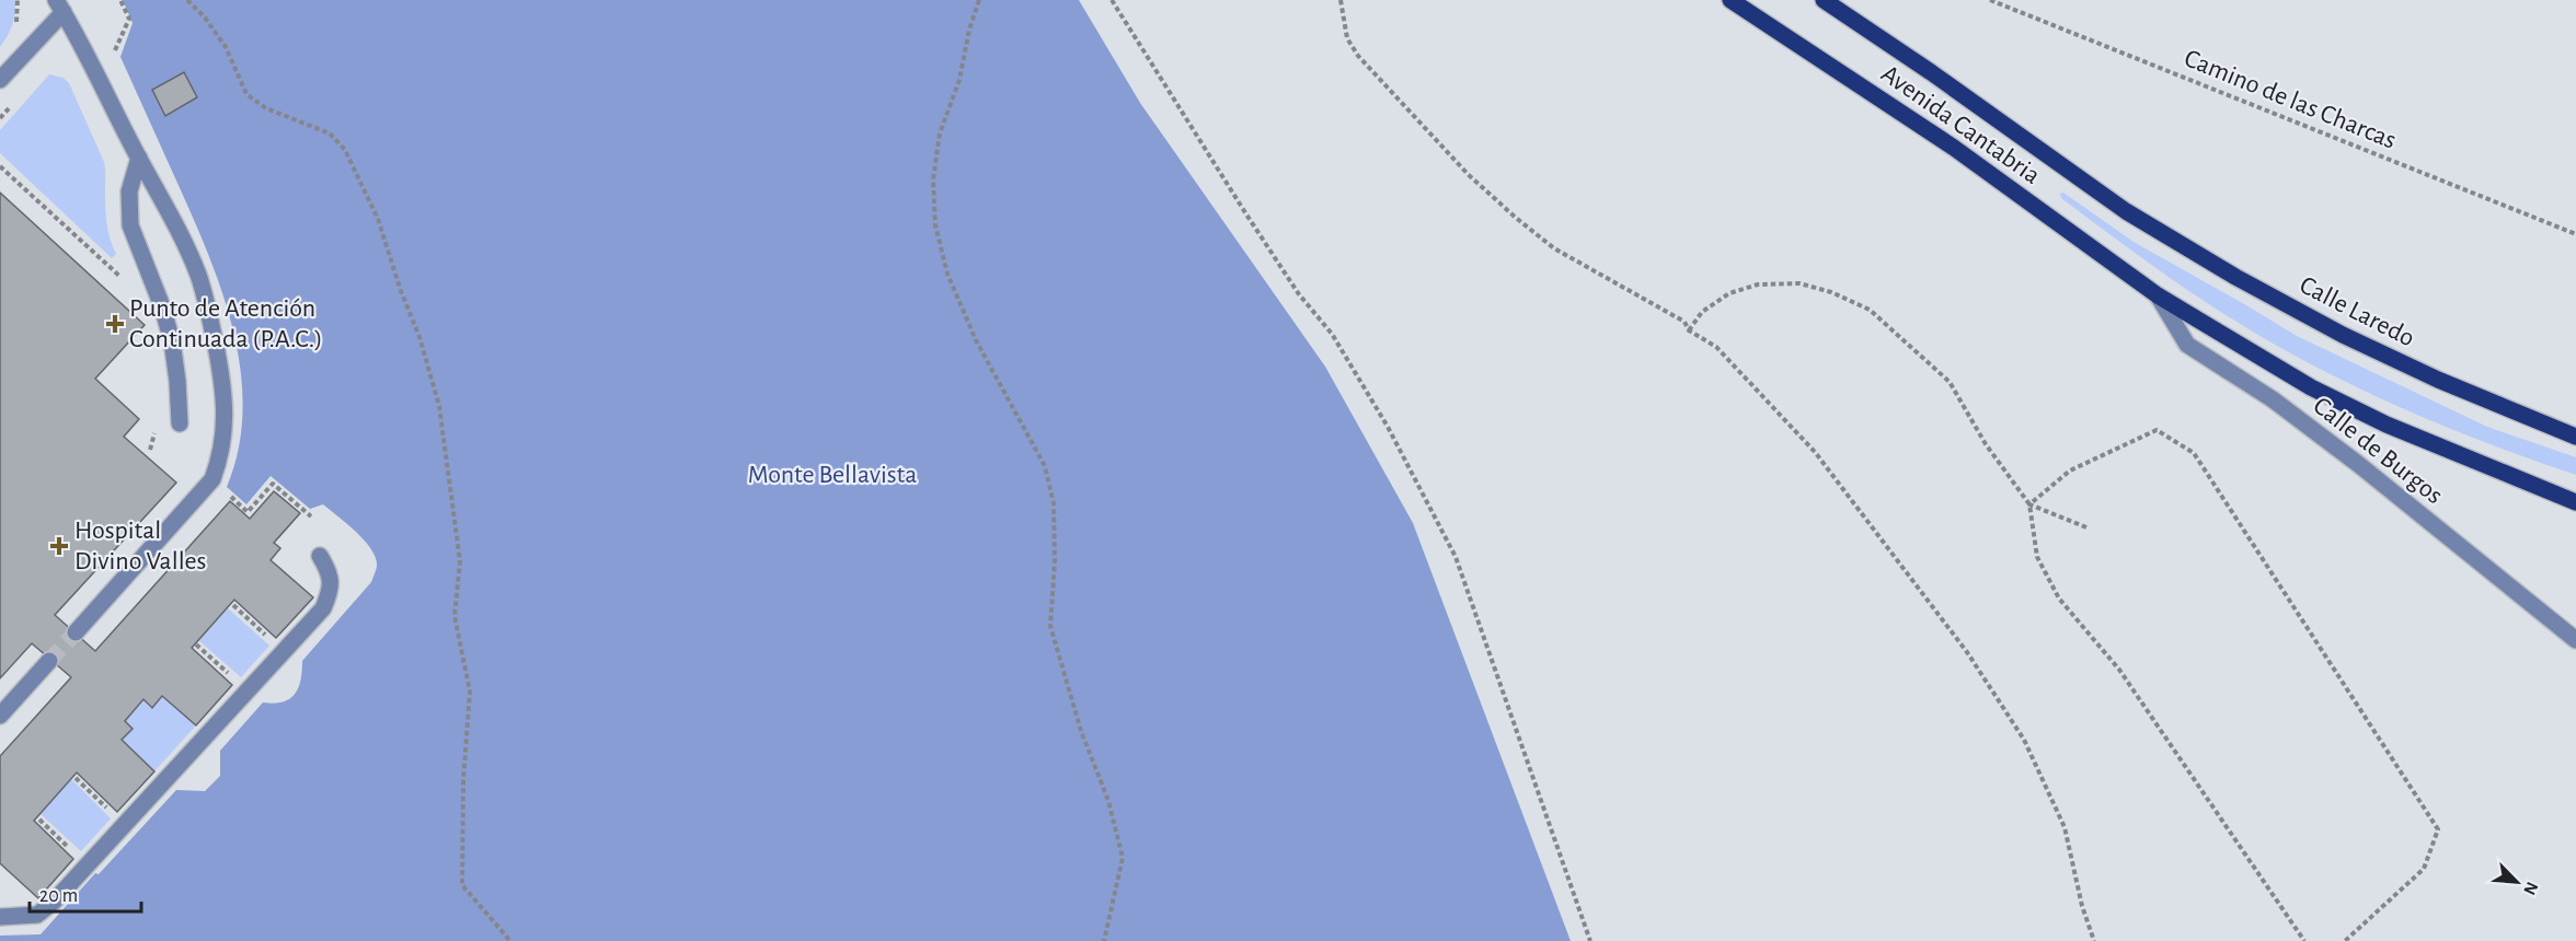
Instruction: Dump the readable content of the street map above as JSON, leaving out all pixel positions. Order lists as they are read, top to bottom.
{
  "streets": {
    "main road": ["Avenida Cantabria", "Calle Laredo"],
    "street": ["Calle de Burgos"],
    "path": ["Camino de las Charcas"]
  },
  "crossings": [
    ["Avenida Cantabria", "Calle Laredo"],
    ["Avenida Cantabria", "Calle de Burgos"]
  ],
  "parks": ["Monte Bellavista"],
  "places": {
    "health": ["Punto de Atención Continuada (P.A.C.)", "Hospital Divino Valles"]
  },
  "scale_bar": "20 m",
  "north": "bottom right"
}
